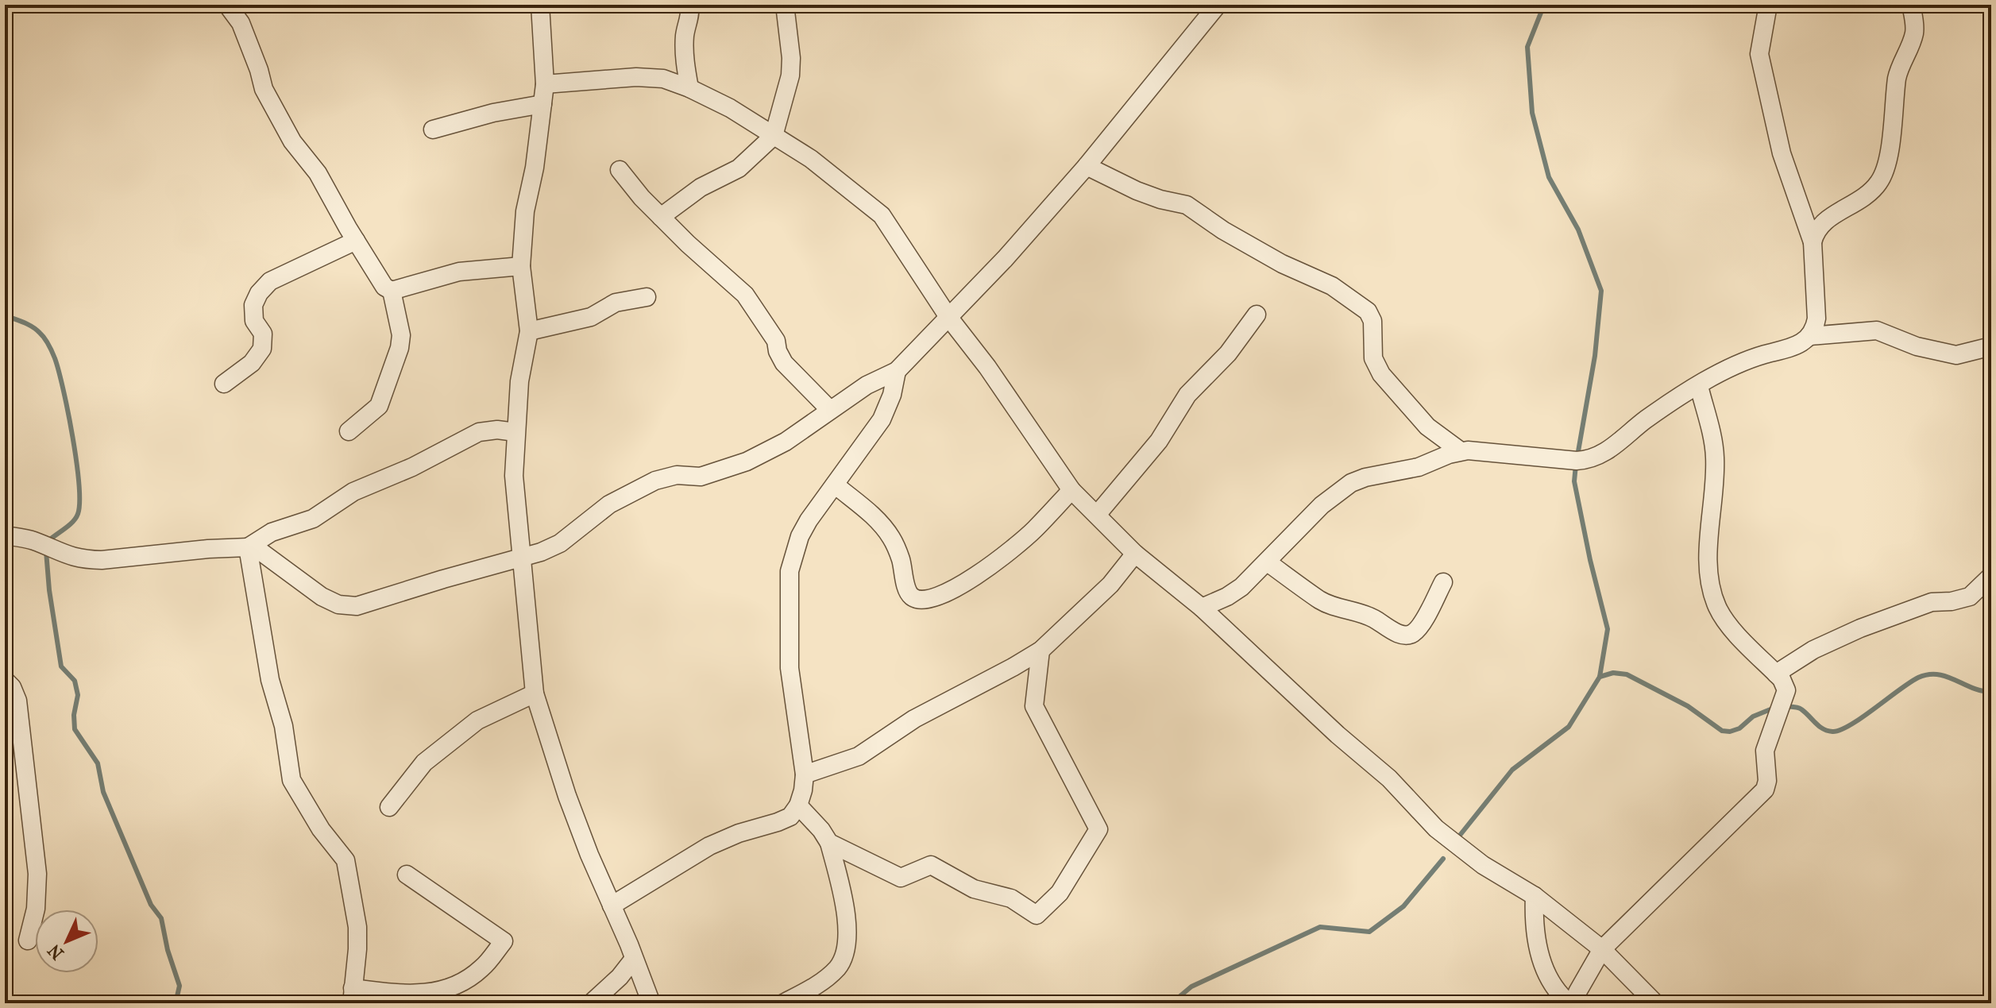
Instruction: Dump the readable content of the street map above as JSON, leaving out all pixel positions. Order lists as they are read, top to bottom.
{
  "north": "bottom left"
}
